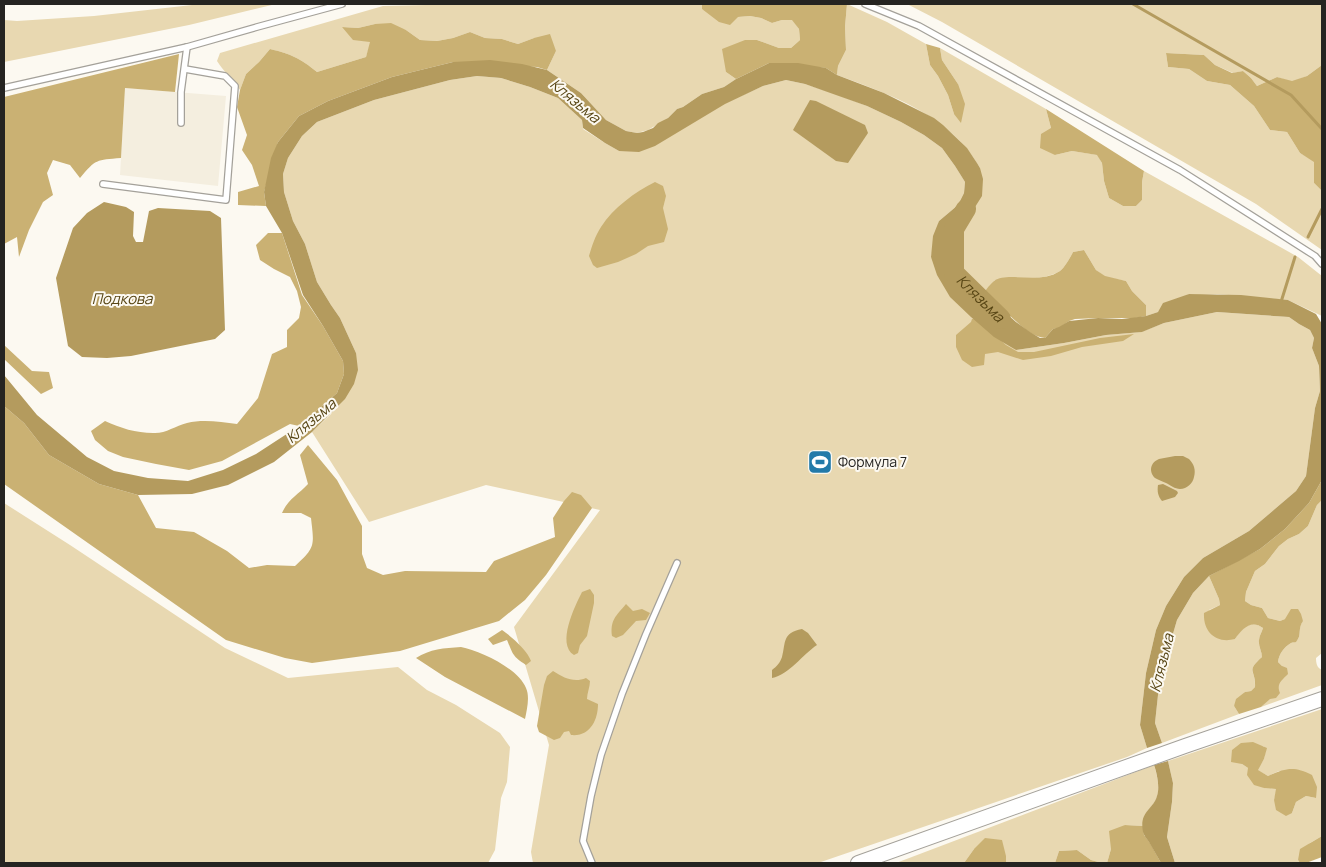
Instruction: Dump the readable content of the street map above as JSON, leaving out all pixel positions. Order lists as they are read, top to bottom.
{
  "water": ["Клязьма", "Подкова"],
  "places": {
    "sports": ["Формула 7"]
  }
}
